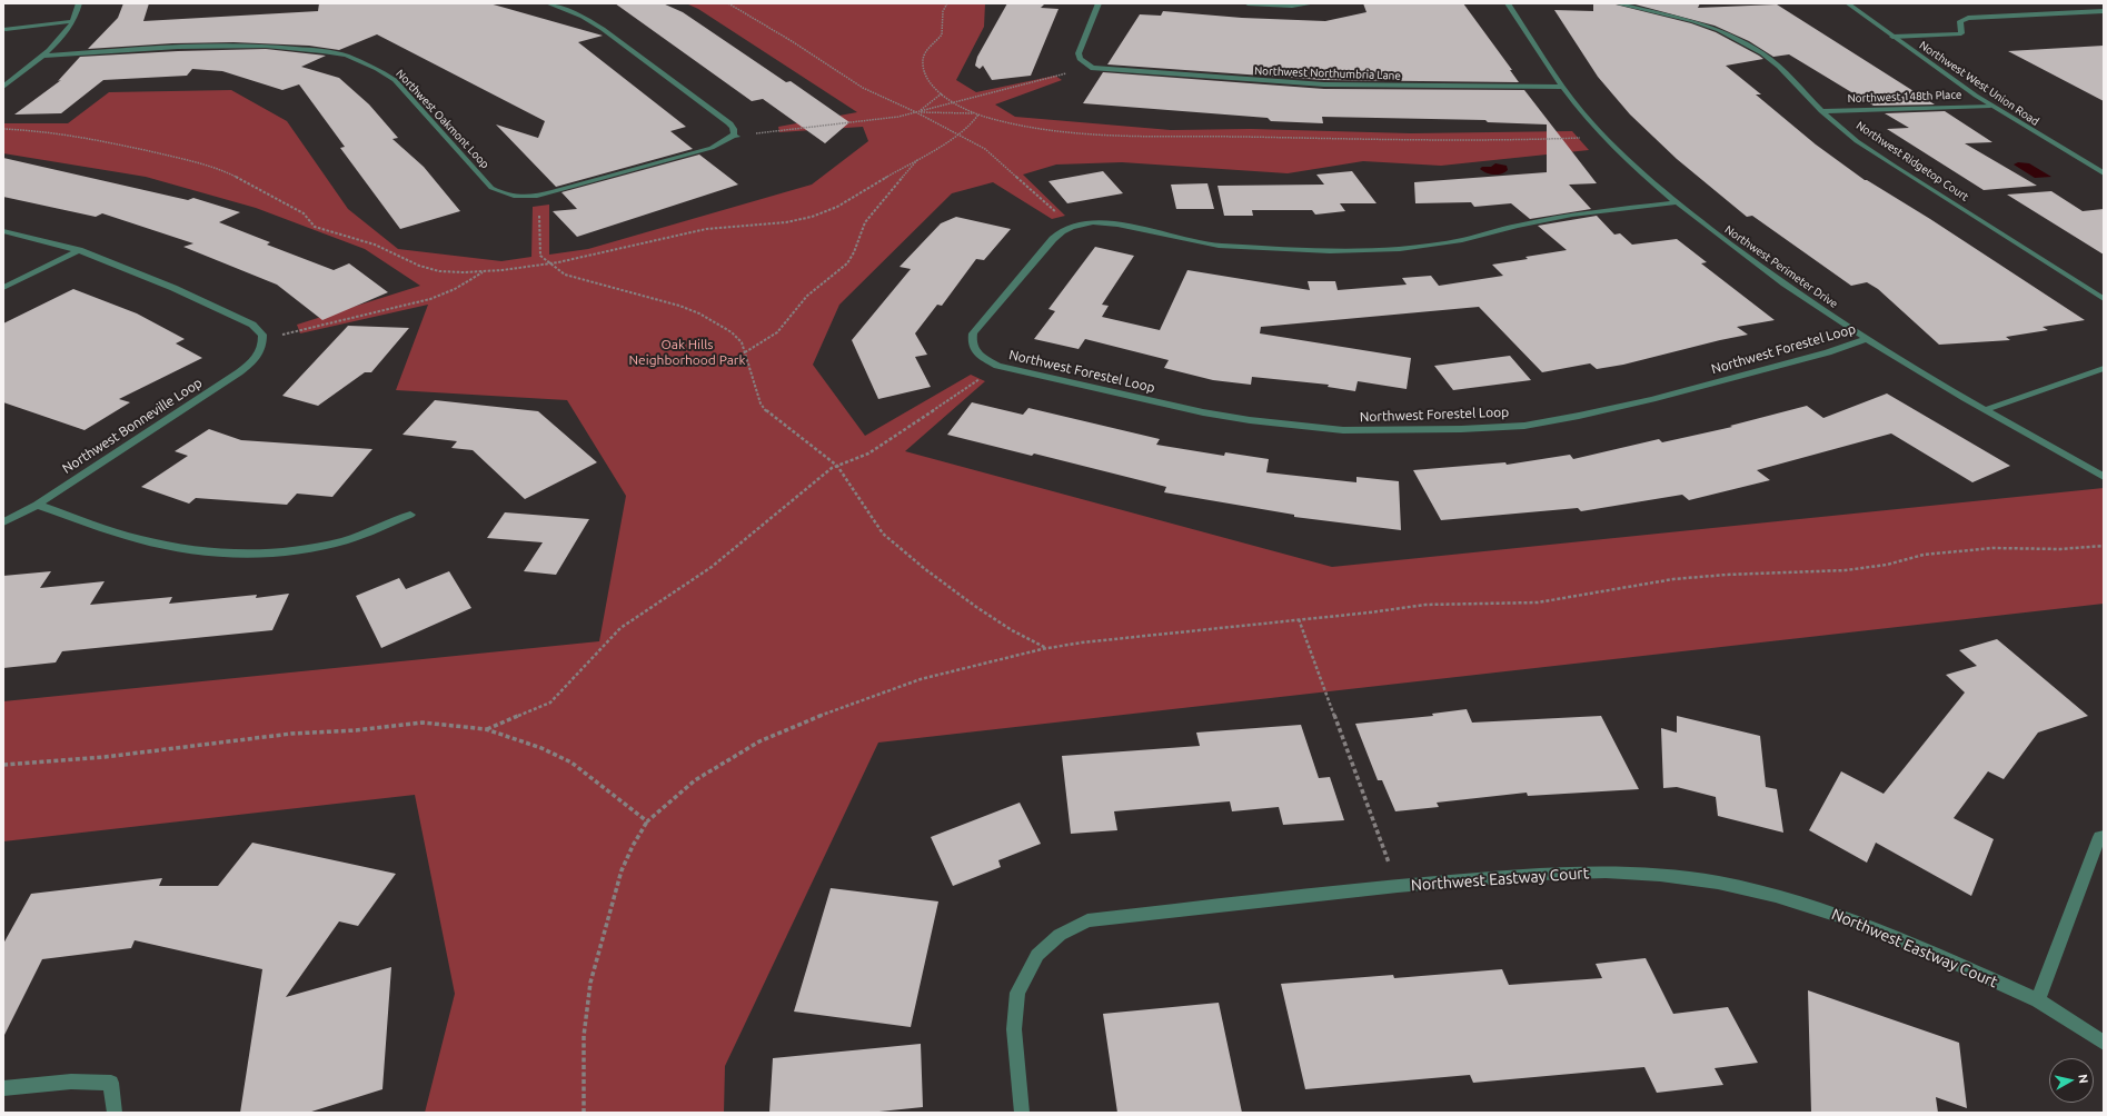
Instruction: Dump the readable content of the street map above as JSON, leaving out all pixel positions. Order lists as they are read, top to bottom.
{
  "streets": {
    "street": [
      "Northwest Northumbria Lane",
      "Northwest West Union Road",
      "Northwest 148th Place",
      "Northwest Oakmont Loop",
      "Northwest Ridgetop Court",
      "Northwest Perimeter Drive",
      "Northwest Forestel Loop",
      "Northwest Bonneville Loop",
      "Northwest Eastway Court"
    ]
  },
  "crossings": [
    ["Northwest Northumbria Lane", "Northwest Perimeter Drive"],
    ["Northwest West Union Road", "Northwest 148th Place"],
    ["Northwest 148th Place", "Northwest Ridgetop Court"],
    ["Northwest Perimeter Drive", "Northwest Forestel Loop"]
  ],
  "parks": ["Oak Hills Neighborhood Park"],
  "north": "right"
}
